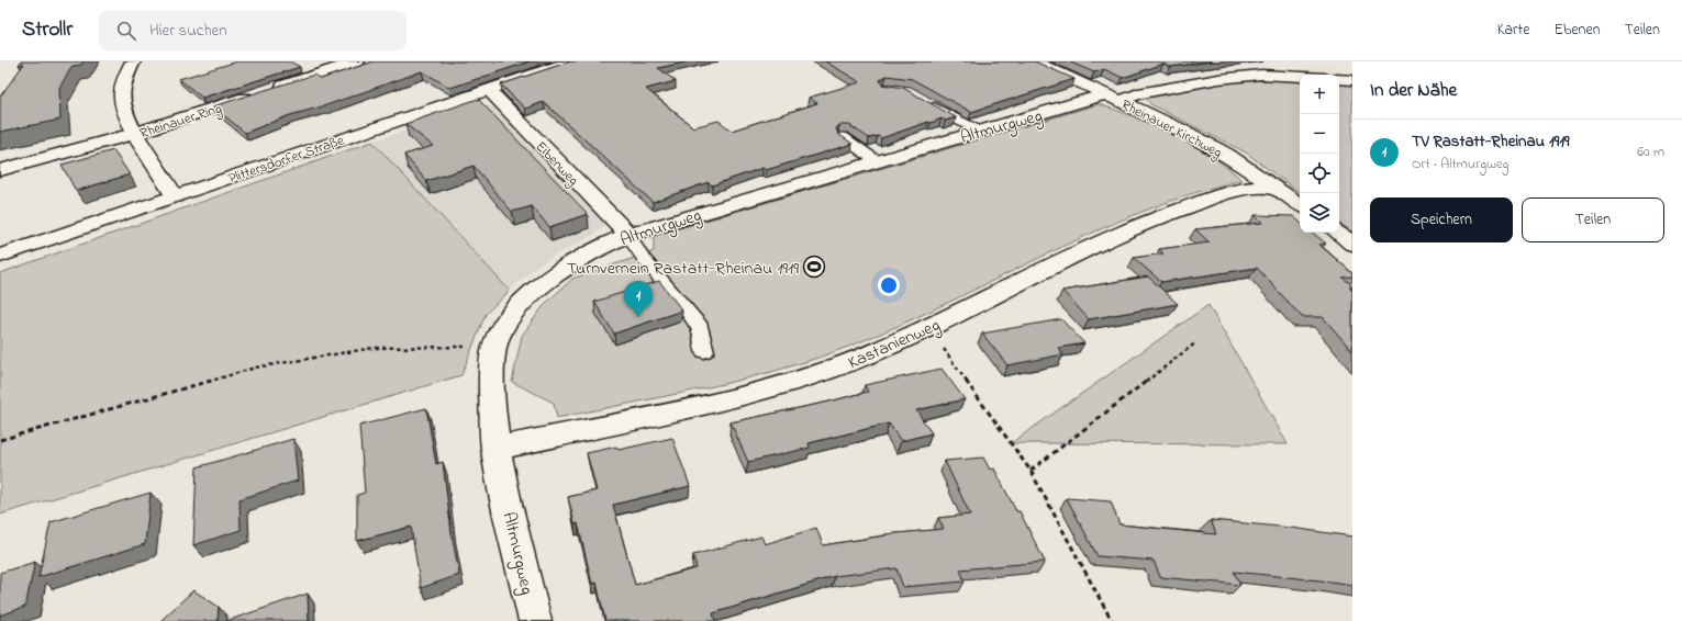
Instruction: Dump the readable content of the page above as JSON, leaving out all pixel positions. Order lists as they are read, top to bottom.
{
  "streets": {
    "street": [
      "Rheinauer Ring",
      "Altmurgweg",
      "Rheinauer Kirchweg",
      "Plittersdorfer Straße",
      "Eibenweg",
      "Kastanienweg"
    ]
  },
  "crossings": [
    ["Altmurgweg", "Rheinauer Kirchweg"],
    ["Altmurgweg", "Eibenweg"],
    ["Altmurgweg", "Kastanienweg"],
    ["Rheinauer Kirchweg", "Kastanienweg"],
    ["Plittersdorfer Straße", "Eibenweg"]
  ],
  "places": {
    "sports": ["Turnvernein Rastatt-Rheinau 1919"]
  },
  "page": {
    "header": "Strollr",
    "search": "Hier suchen",
    "nav": ["Karte", "Ebenen", "Teilen"],
    "heading": "In der Nähe",
    "map_buttons": ["+", "−"],
    "list": [
      {
        "mark": "1",
        "name": "TV Rastatt-Rheinau 1919",
        "note": "Ort · Altmurgweg",
        "value": "60 m"
      }
    ],
    "buttons": ["Speichern", "Teilen"],
    "pins": "1"
  }
}
